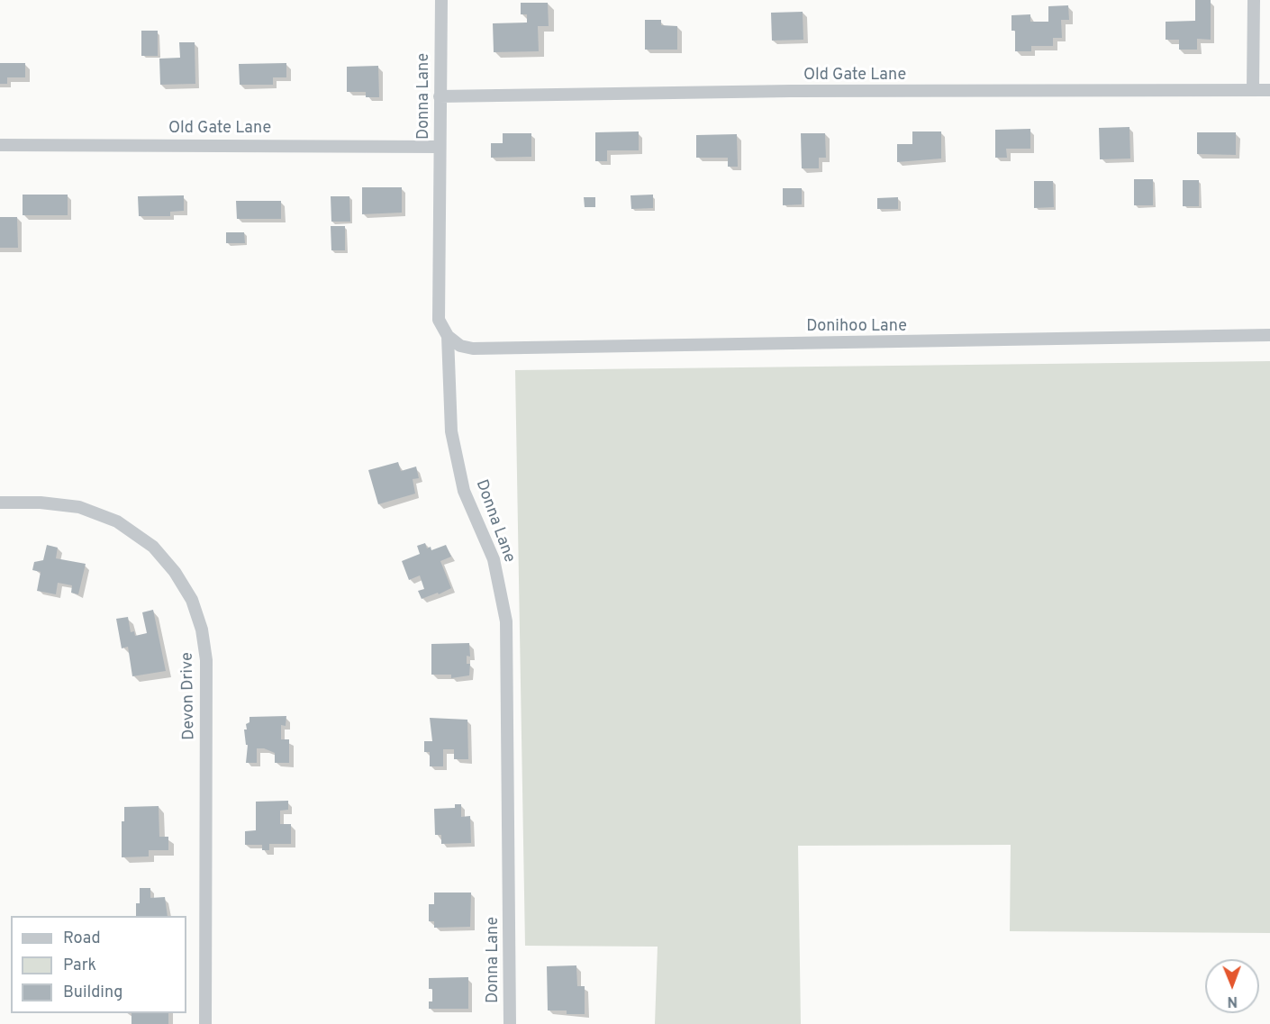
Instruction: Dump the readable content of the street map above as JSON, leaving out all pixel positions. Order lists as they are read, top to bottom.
{
  "streets": {
    "street": [
      "Old Gate Lane",
      "Donna Lane",
      "Donihoo Lane",
      "Devon Drive"
    ]
  },
  "crossings": [
    ["Old Gate Lane", "Donna Lane"],
    ["Donna Lane", "Donihoo Lane"]
  ],
  "legend": ["Road", "Park", "Building"],
  "north": "bottom"
}
